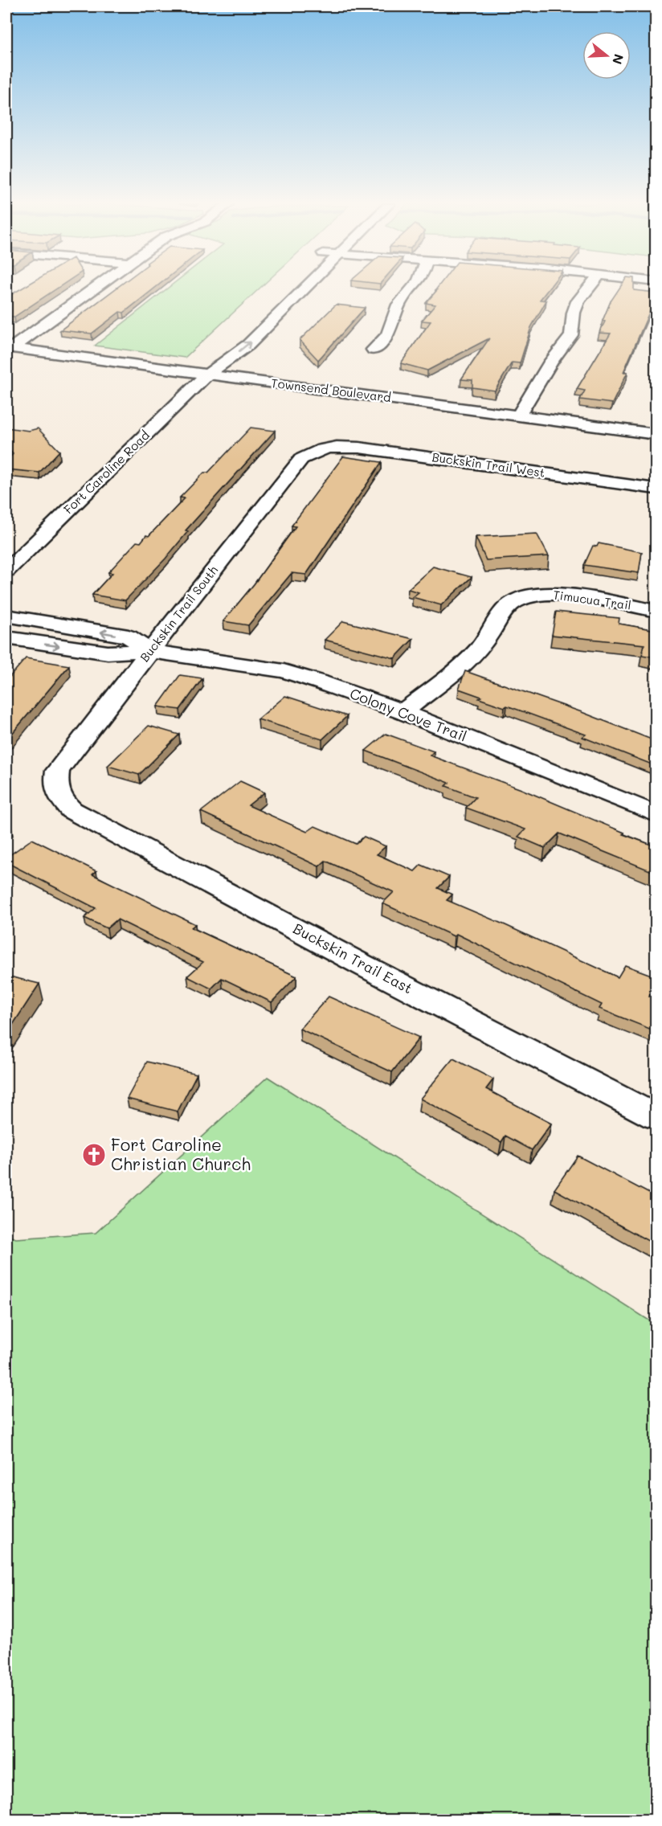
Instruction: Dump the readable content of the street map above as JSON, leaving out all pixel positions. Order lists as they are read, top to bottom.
{
  "streets": {
    "street": [
      "Townsend Boulevard",
      "Buckskin Trail West",
      "Fort Caroline Road",
      "Timucua Trail",
      "Buckskin Trail South",
      "Colony Cove Trail",
      "Buckskin Trail East"
    ]
  },
  "crossings": [
    ["Townsend Boulevard", "Fort Caroline Road"],
    ["Buckskin Trail West", "Buckskin Trail South"],
    ["Timucua Trail", "Colony Cove Trail"],
    ["Buckskin Trail South", "Colony Cove Trail"],
    ["Buckskin Trail South", "Buckskin Trail East"]
  ],
  "places": {
    "church": ["Fort Caroline Christian Church"]
  },
  "north": "right"
}
